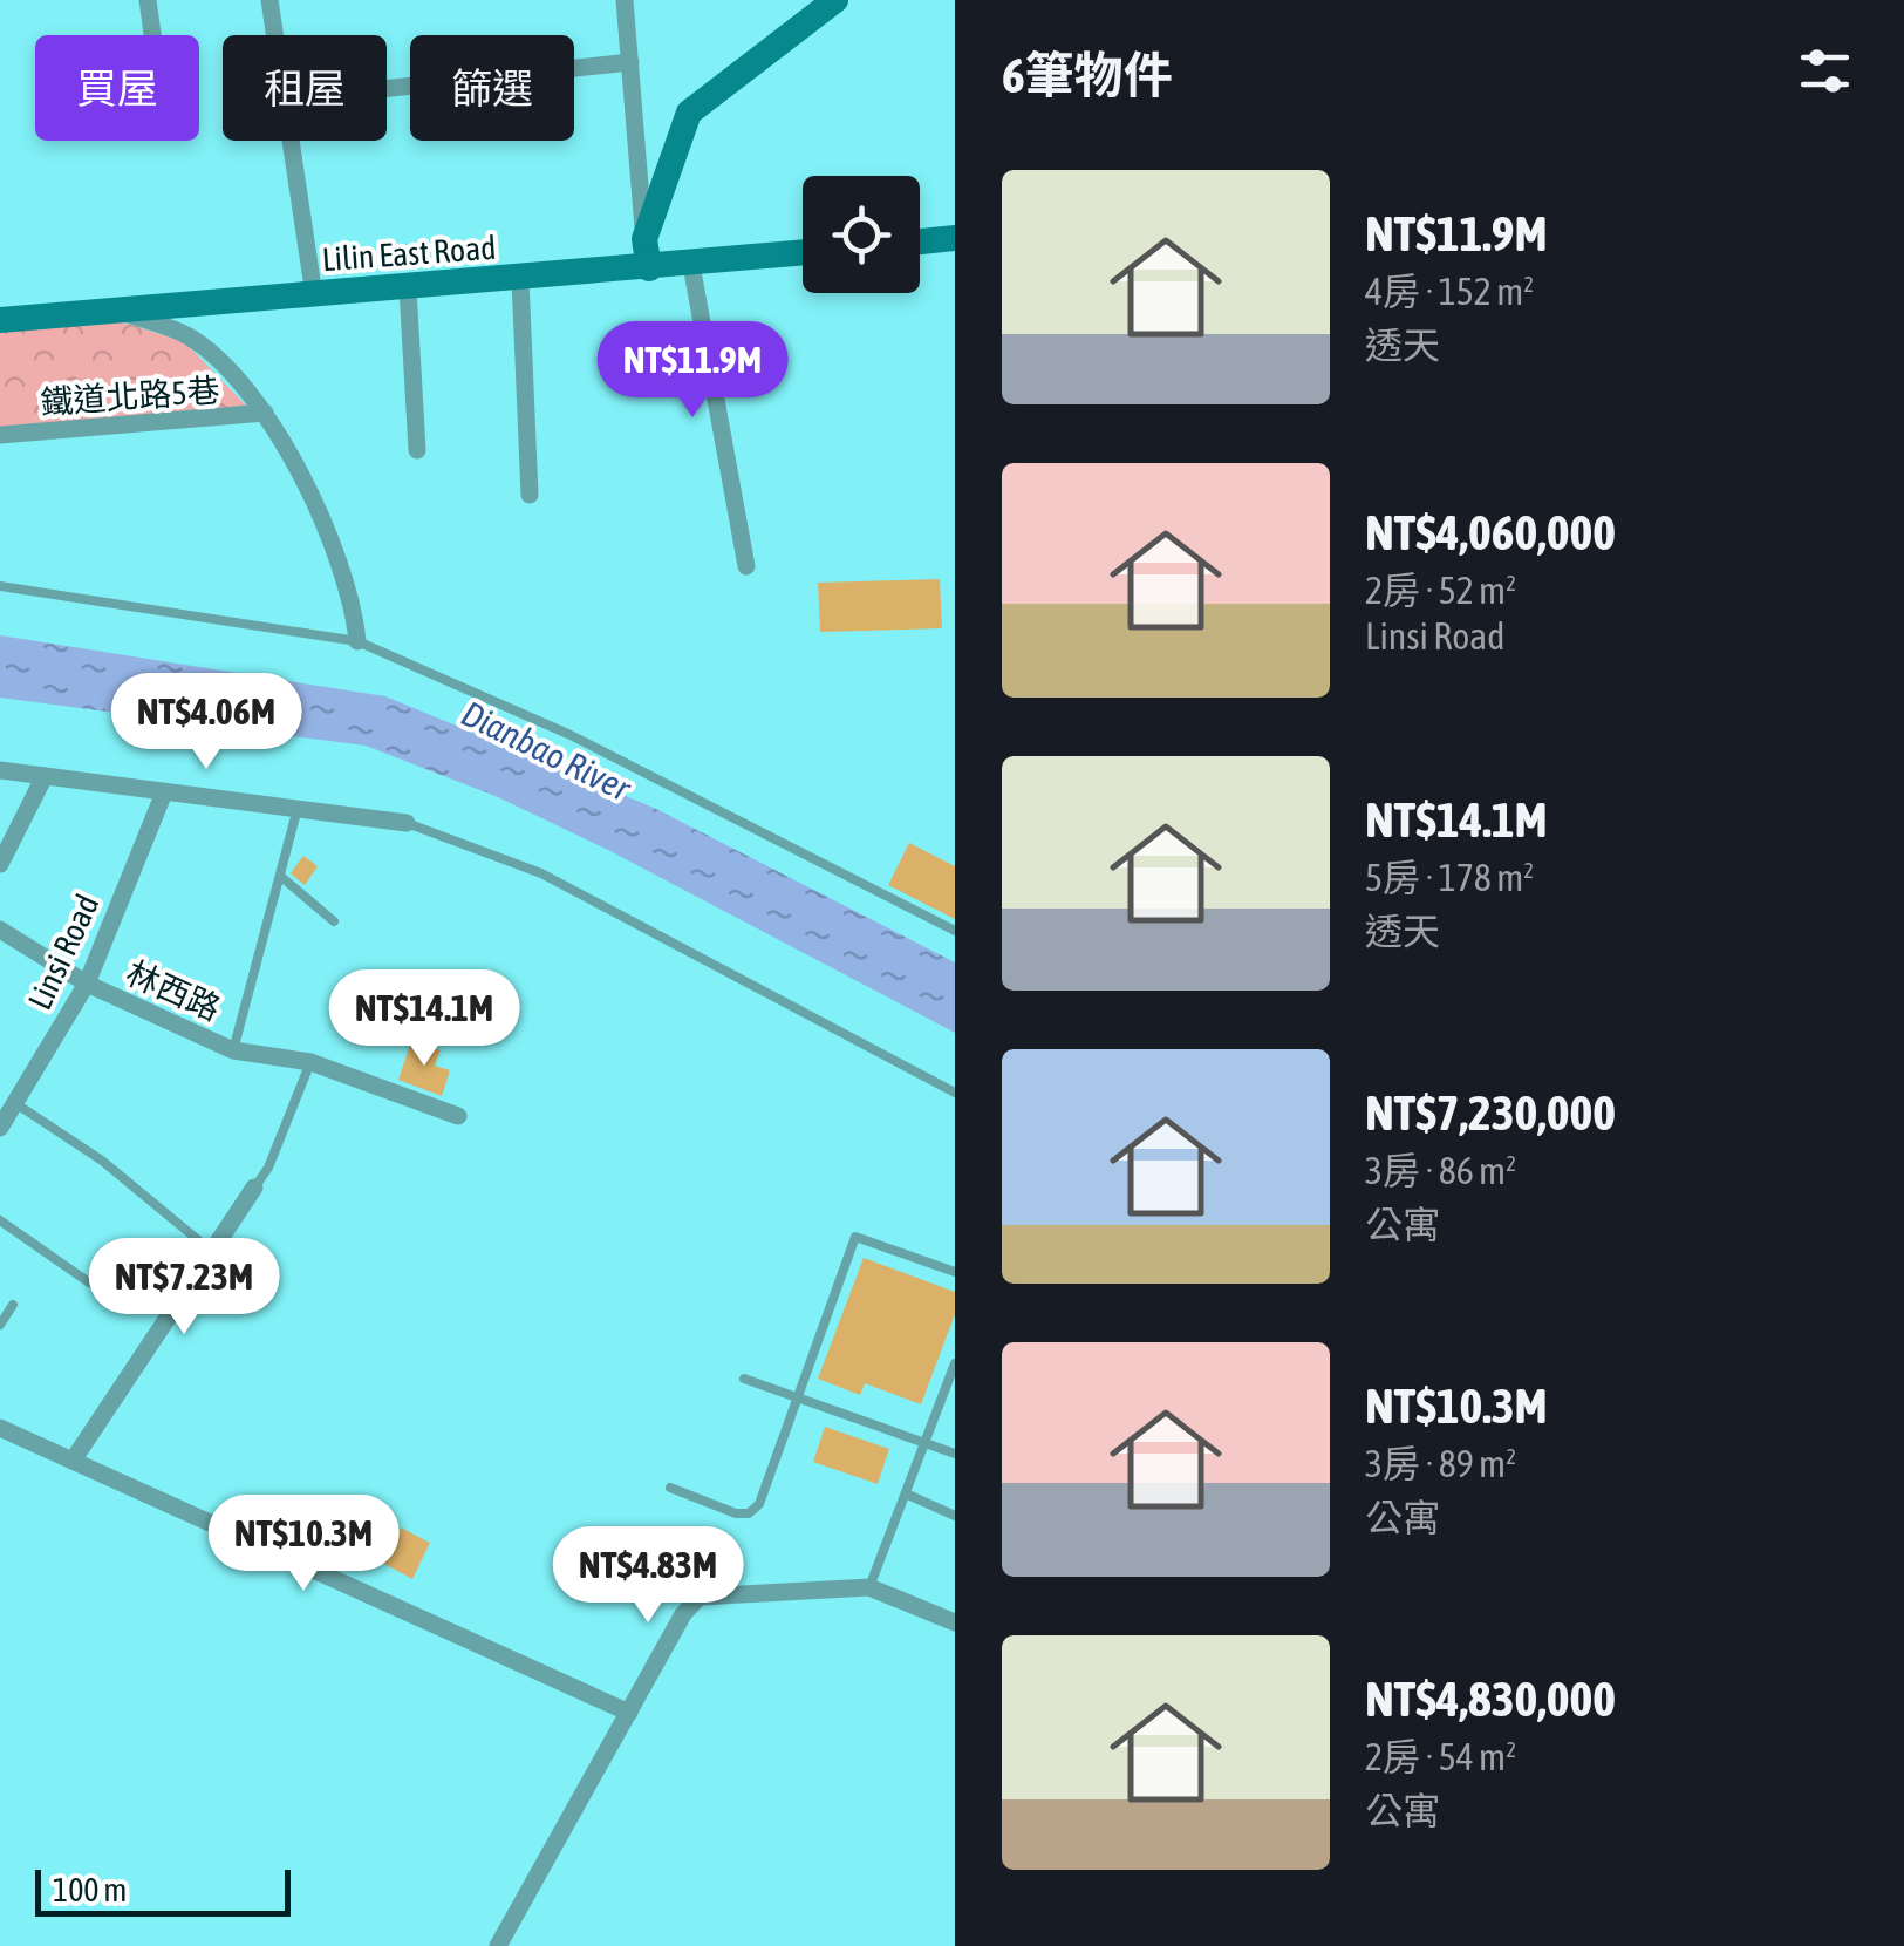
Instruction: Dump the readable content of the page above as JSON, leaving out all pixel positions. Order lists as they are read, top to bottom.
{
  "streets": {
    "street": [
      "Lilin East Road",
      "鐵道北路5巷",
      "Linsi Road",
      "林西路"
    ]
  },
  "crossings": [
    ["Linsi Road", "林西路"]
  ],
  "water": ["Dianbao River"],
  "scale_bar": "100 m",
  "page": {
    "heading": "6筆物件",
    "chip": ["買屋", "租屋", "篩選"],
    "list": [
      {
        "name": "NT$11.9M",
        "note": "4房 · 152 m² · 透天"
      },
      {
        "name": "NT$4,060,000",
        "note": "2房 · 52 m² · Linsi Road"
      },
      {
        "name": "NT$14.1M",
        "note": "5房 · 178 m² · 透天"
      },
      {
        "name": "NT$7,230,000",
        "note": "3房 · 86 m² · 公寓"
      },
      {
        "name": "NT$10.3M",
        "note": "3房 · 89 m² · 公寓"
      },
      {
        "name": "NT$4,830,000",
        "note": "2房 · 54 m² · 公寓"
      }
    ],
    "price": [
      "NT$11.9M",
      "NT$4.06M",
      "NT$14.1M",
      "NT$7.23M",
      "NT$10.3M",
      "NT$4.83M"
    ],
    "scale": "100 m"
  }
}
